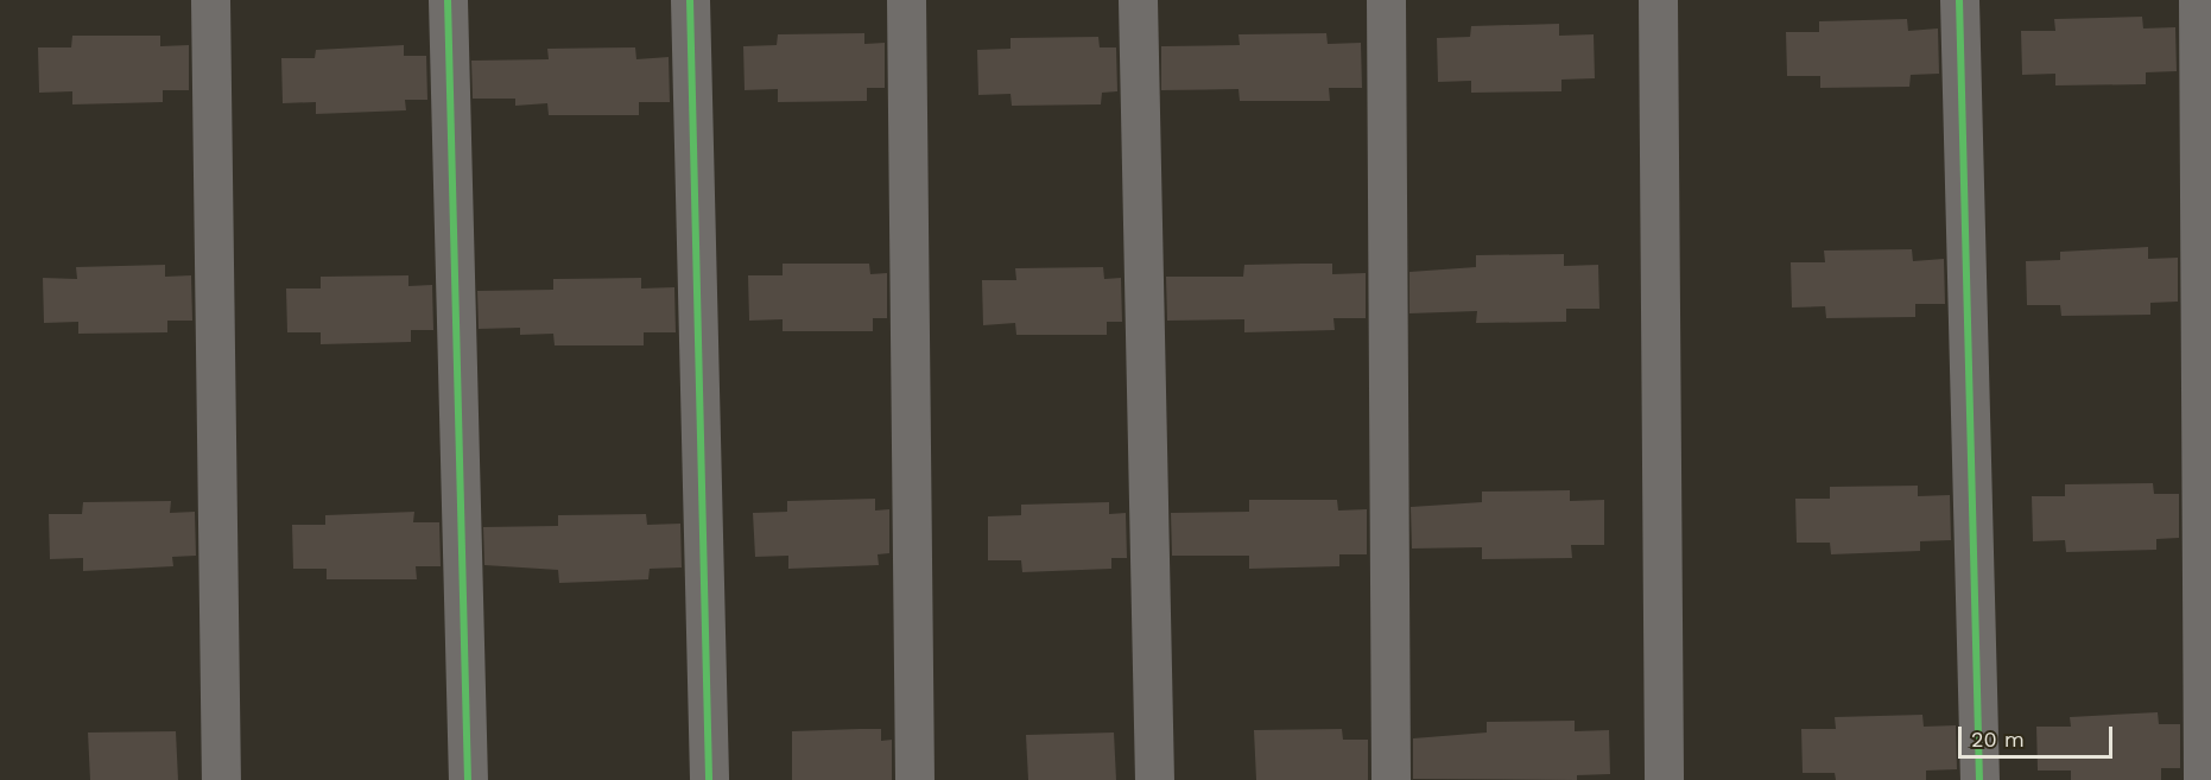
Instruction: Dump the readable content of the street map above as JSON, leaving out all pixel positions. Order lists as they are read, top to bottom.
{
  "scale_bar": "20 m"
}
